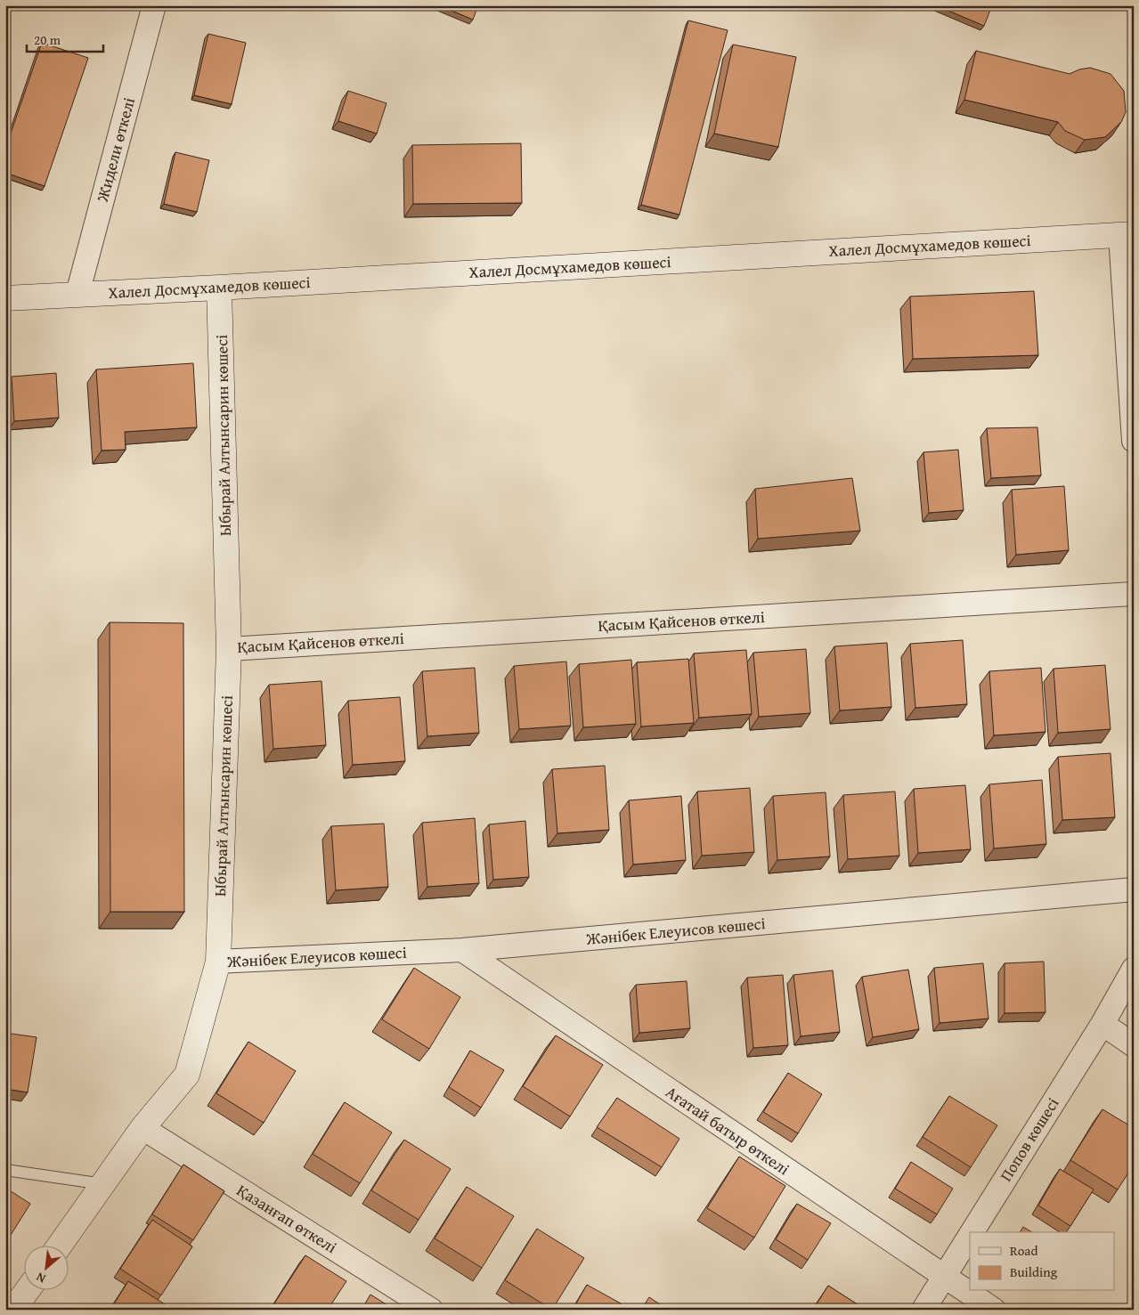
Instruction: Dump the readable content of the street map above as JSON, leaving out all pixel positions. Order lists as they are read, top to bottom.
{
  "streets": {
    "street": [
      "Жидели өткелі",
      "Халел Досмұхамедов көшесі",
      "Ыбырай Алтынсарин көшесі",
      "Қасым Қайсенов өткелі",
      "Жәнібек Елеуисов көшесі",
      "Ағатай батыр өткелі",
      "Попов көшесі",
      "Қазанғап өткелі"
    ]
  },
  "crossings": [
    ["Жидели өткелі", "Халел Досмұхамедов көшесі"],
    ["Халел Досмұхамедов көшесі", "Ыбырай Алтынсарин көшесі"],
    ["Ыбырай Алтынсарин көшесі", "Қасым Қайсенов өткелі"],
    ["Ыбырай Алтынсарин көшесі", "Жәнібек Елеуисов көшесі"],
    ["Ыбырай Алтынсарин көшесі", "Қазанғап өткелі"],
    ["Жәнібек Елеуисов көшесі", "Ағатай батыр өткелі"],
    ["Ағатай батыр өткелі", "Попов көшесі"]
  ],
  "legend": ["Road", "Building"],
  "scale_bar": "20 m",
  "north": "bottom left"
}
